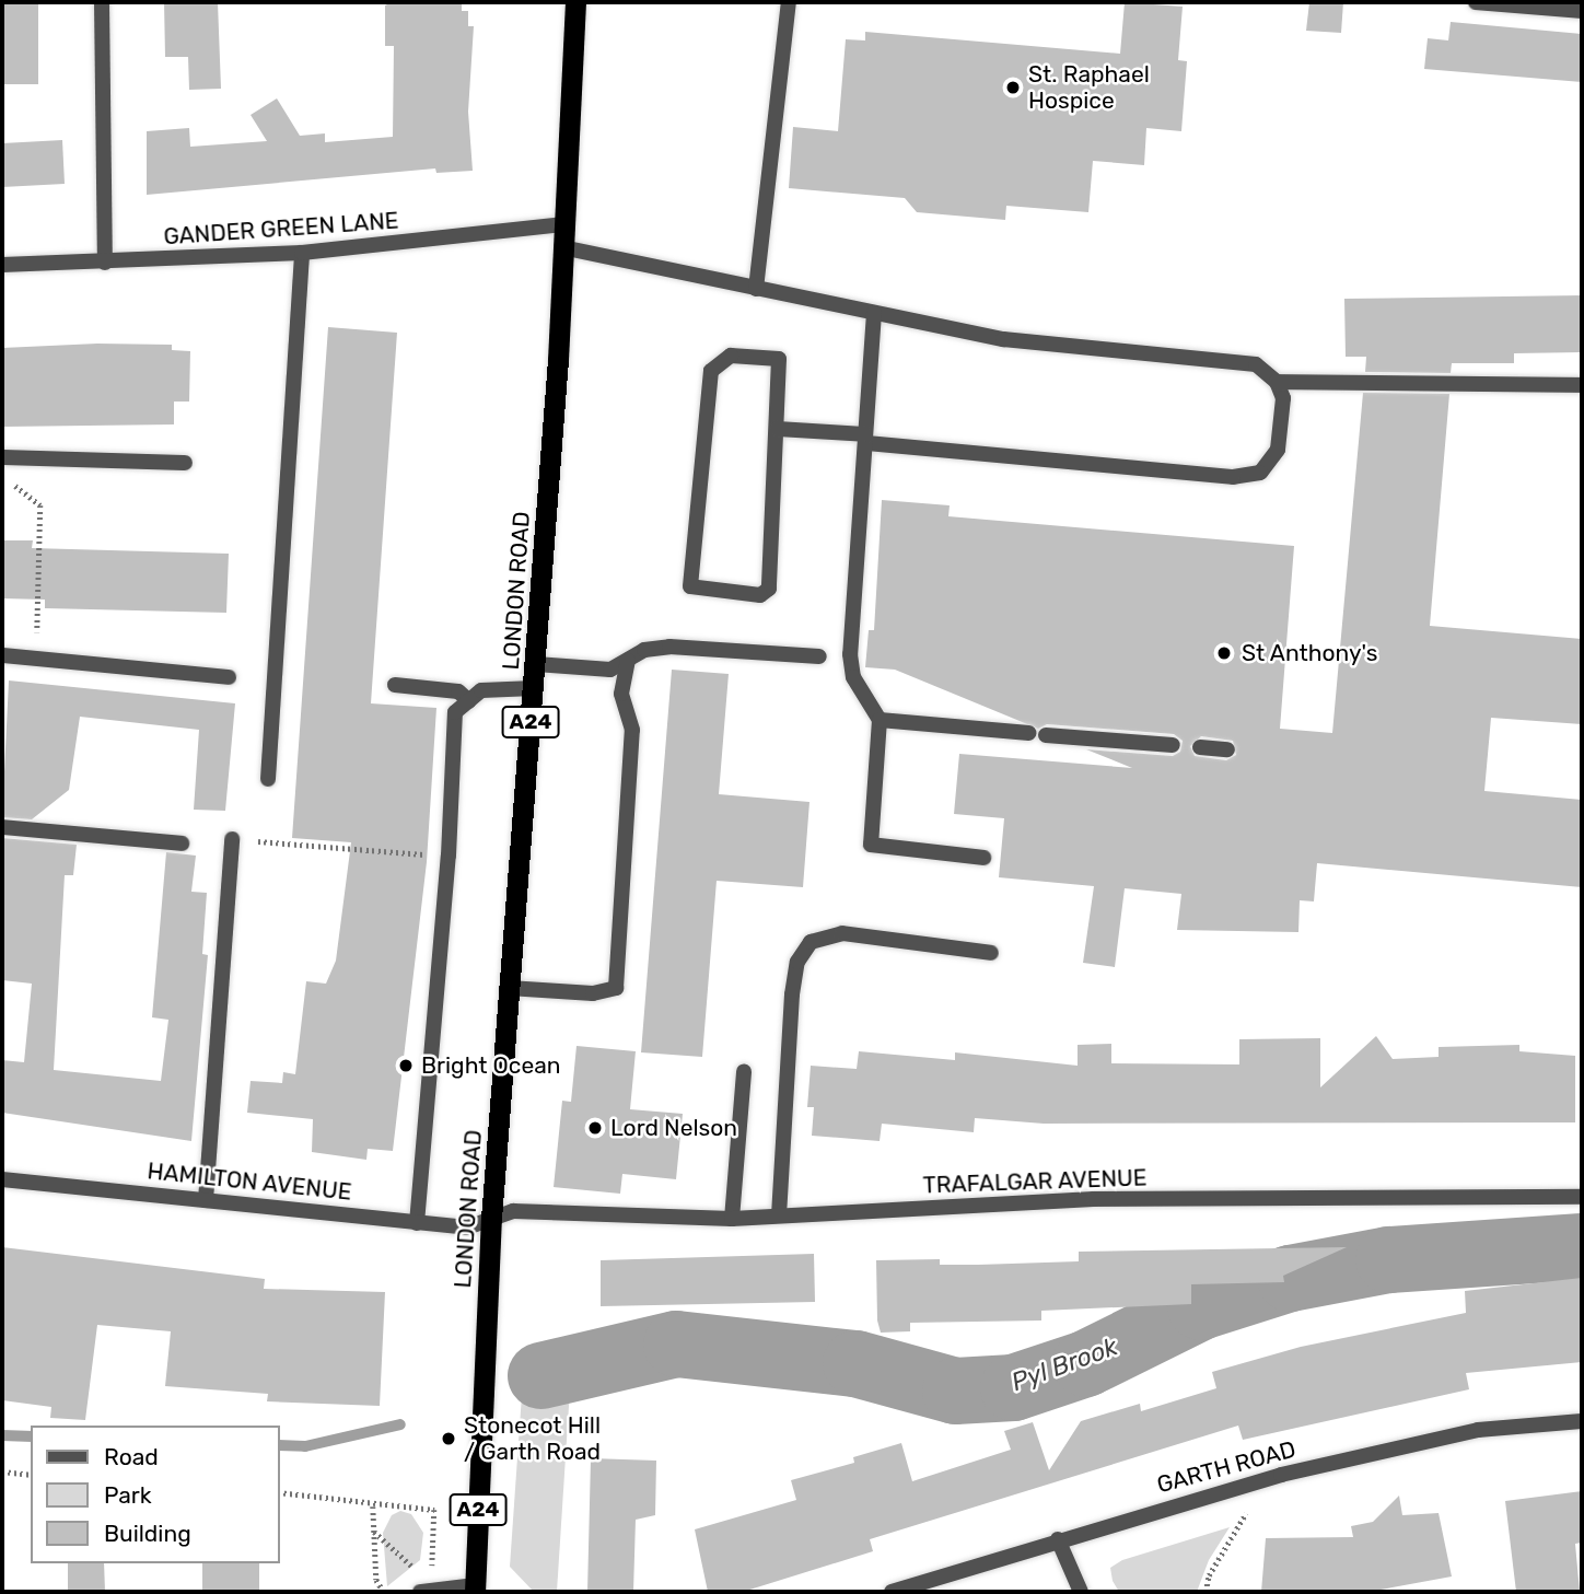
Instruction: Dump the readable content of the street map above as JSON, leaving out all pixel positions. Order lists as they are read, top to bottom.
{
  "streets": {
    "highway": ["LONDON ROAD", "A24"],
    "street": [
      "GANDER GREEN LANE",
      "HAMILTON AVENUE",
      "TRAFALGAR AVENUE",
      "GARTH ROAD"
    ]
  },
  "crossings": [
    ["GANDER GREEN LANE", "LONDON ROAD"],
    ["LONDON ROAD", "HAMILTON AVENUE"],
    ["LONDON ROAD", "TRAFALGAR AVENUE"],
    ["HAMILTON AVENUE", "TRAFALGAR AVENUE"]
  ],
  "water": ["Pyl Brook"],
  "places": [
    "St. Raphael Hospice",
    "St Anthony's",
    "Bright Ocean",
    "Lord Nelson",
    "Stonecot Hill / Garth Road"
  ],
  "legend": ["Road", "Park", "Building"]
}
